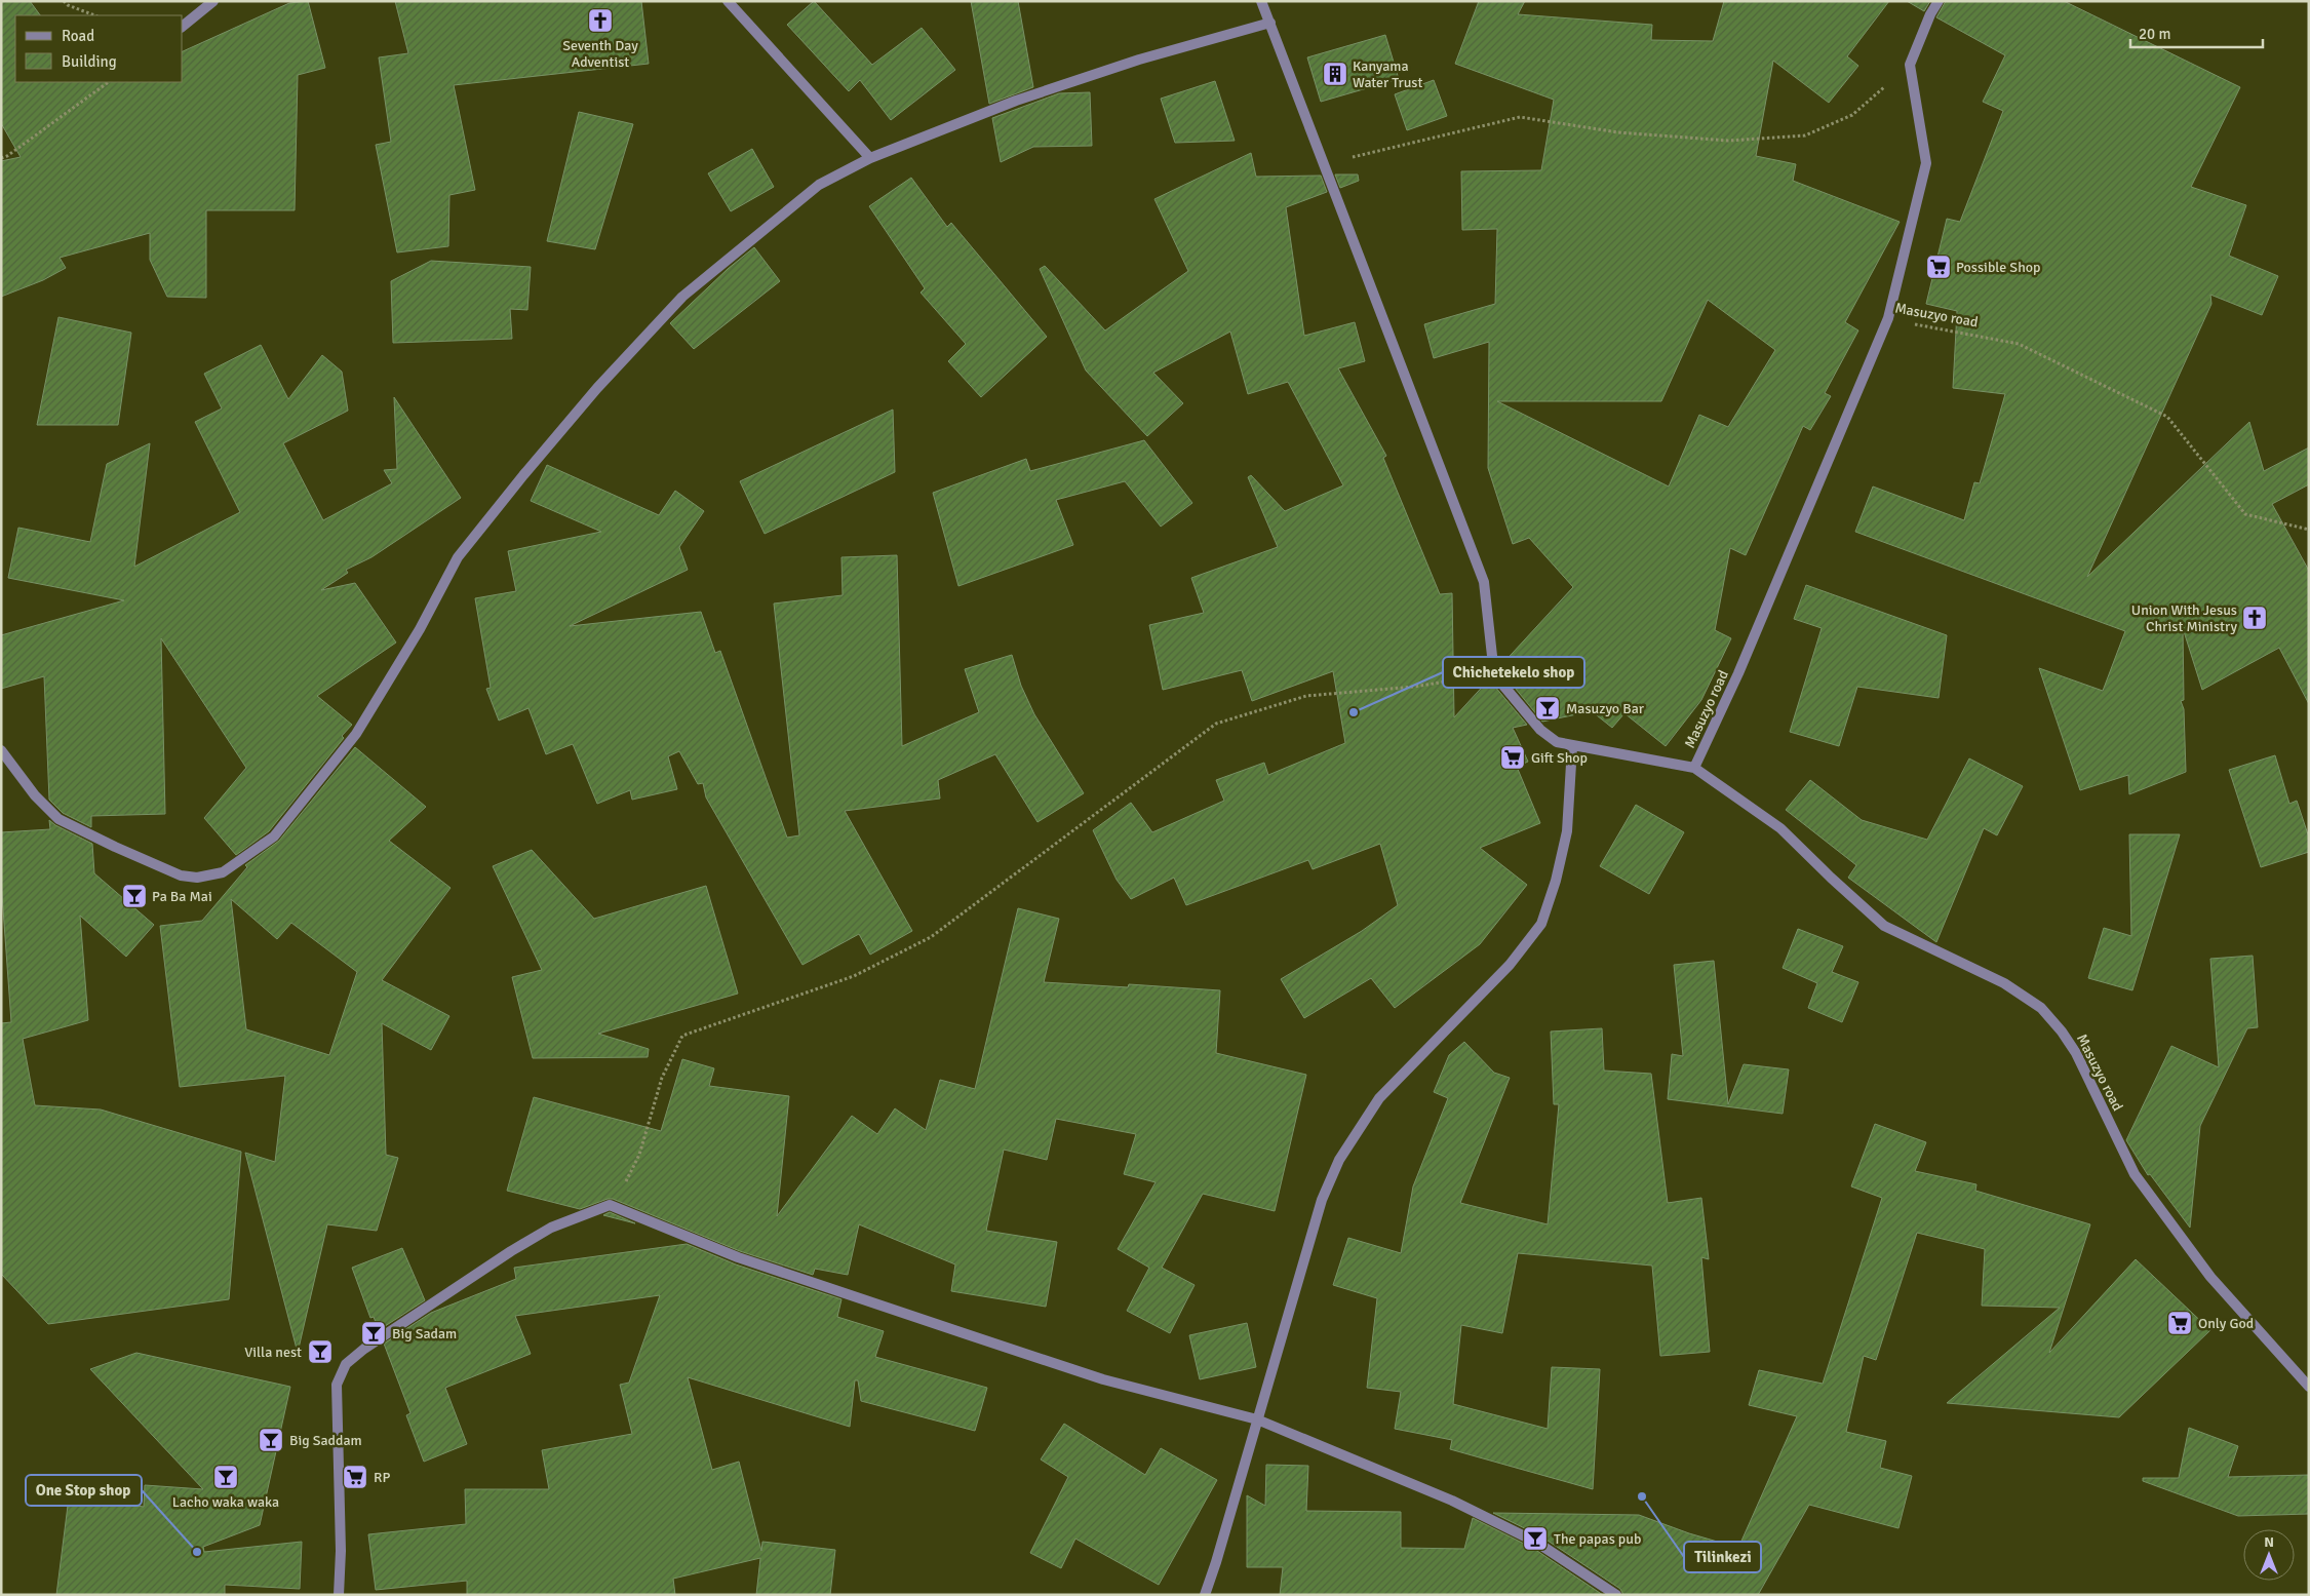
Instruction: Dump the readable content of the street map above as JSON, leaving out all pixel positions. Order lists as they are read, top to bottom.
{
  "streets": {
    "street": ["Masuzyo road"]
  },
  "places": {
    "church": ["Seventh Day Adventist", "Union With Jesus Christ Ministry"],
    "building": ["Kanyama Water Trust"],
    "supermarket": [
      "Possible Shop",
      "Gift Shop",
      "Only God",
      "RP"
    ],
    "bar": [
      "Masuzyo Bar",
      "Pa Ba Mai",
      "Big Sadam",
      "Villa nest",
      "Big Saddam",
      "Lacho waka waka",
      "The papas pub"
    ],
    "other": ["Chichetekelo shop", "Tilinkezi", "One Stop shop"]
  },
  "legend": ["Road", "Building"],
  "scale_bar": "20 m",
  "north": "top"
}
